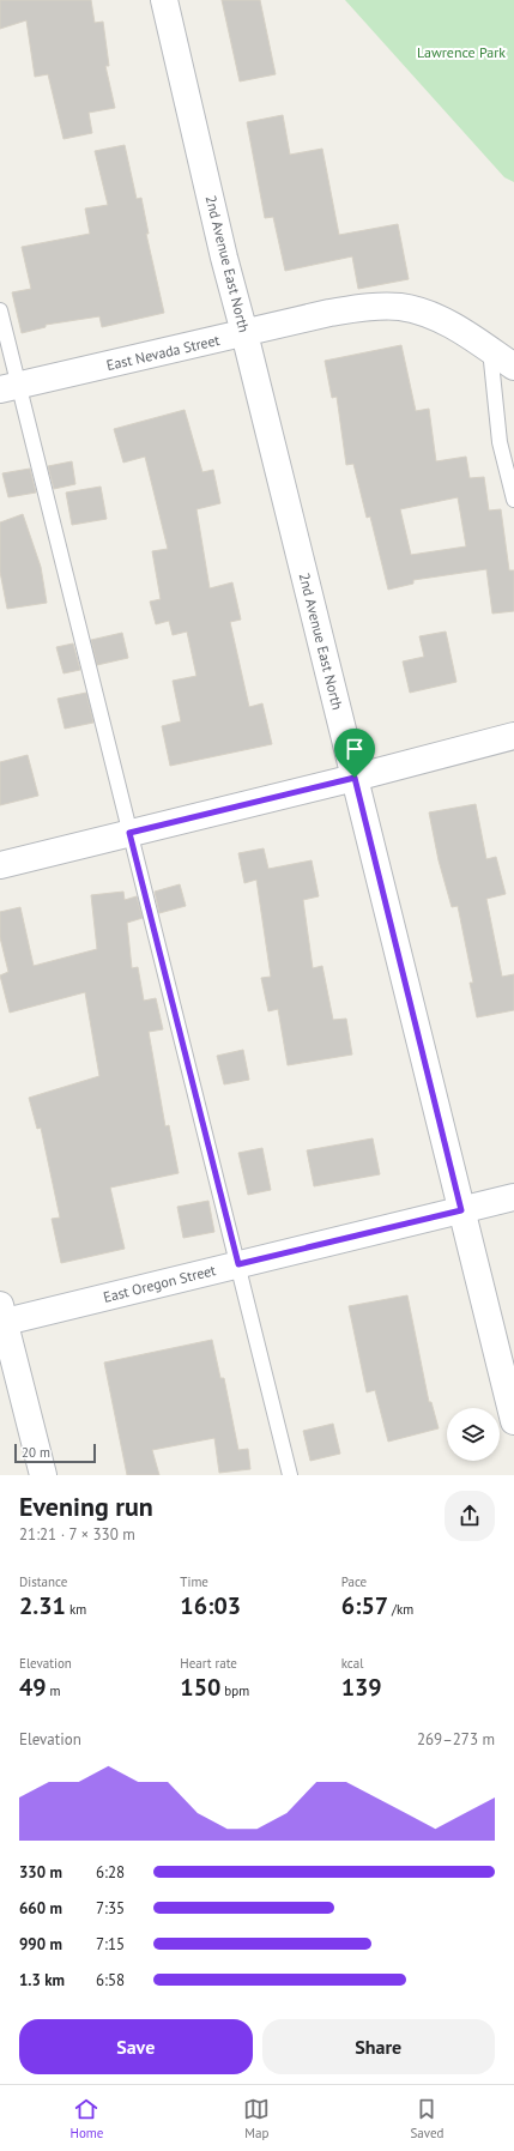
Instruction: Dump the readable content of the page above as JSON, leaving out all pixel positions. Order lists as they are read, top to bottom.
{
  "streets": {
    "street": ["2nd Avenue East North", "East Nevada Street", "East Oregon Street"]
  },
  "crossings": [
    ["2nd Avenue East North", "East Nevada Street"],
    ["2nd Avenue East North", "East Oregon Street"]
  ],
  "parks": ["Lawrence Park"],
  "scale_bar": "20 m",
  "page": {
    "scale": "20 m",
    "heading": ["Evening run", "21:21 · 7 × 330 m"],
    "stats": [
      ["Distance", "2.31 km"],
      ["Time", "16:03"],
      ["Pace", "6:57 /km"],
      ["Elevation", "49 m"],
      ["Heart rate", "150 bpm"],
      ["kcal", "139"]
    ],
    "chart": ["Elevation", "269–273 m"],
    "list": [
      {
        "name": "330 m",
        "note": "6:28"
      },
      {
        "name": "660 m",
        "note": "7:35"
      },
      {
        "name": "990 m",
        "note": "7:15"
      },
      {
        "name": "1.3 km",
        "note": "6:58"
      }
    ],
    "buttons": ["Save", "Share"],
    "tabs": ["Home", "Map", "Saved"]
  }
}
